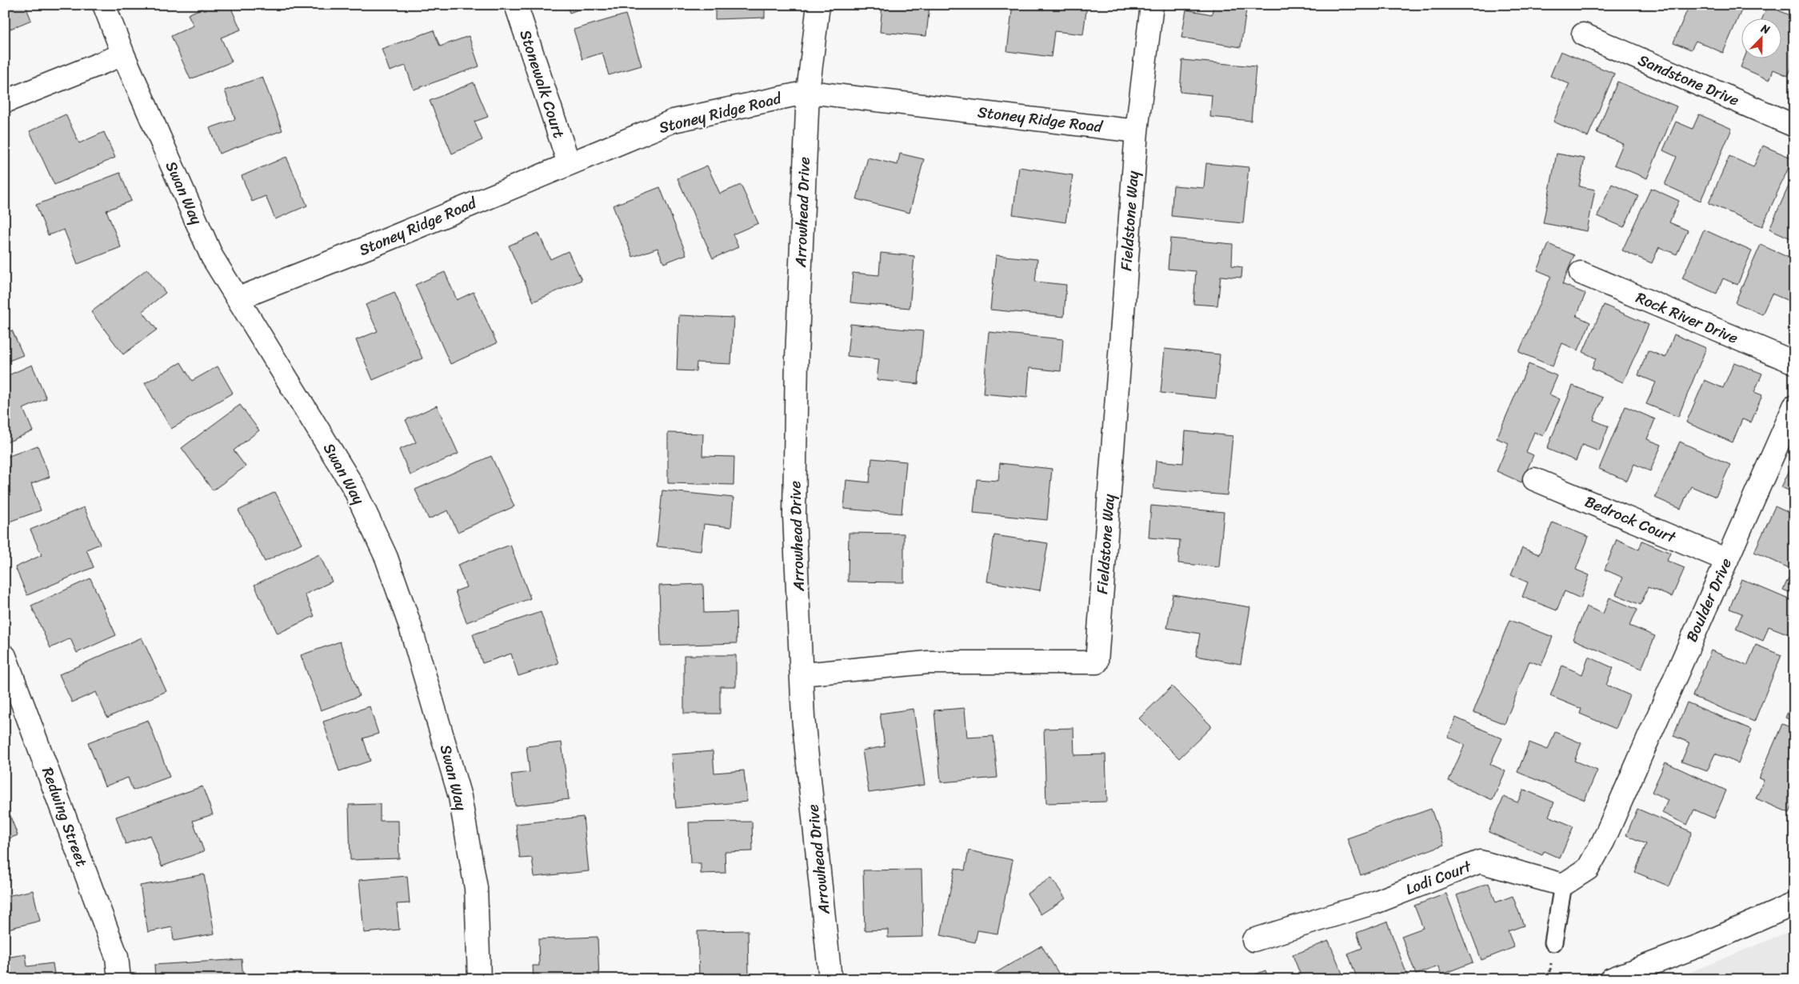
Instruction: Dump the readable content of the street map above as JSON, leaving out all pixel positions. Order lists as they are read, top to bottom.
{
  "streets": {
    "street": [
      "Sandstone Drive",
      "Stonewalk Court",
      "Stoney Ridge Road",
      "Swan Way",
      "Arrowhead Drive",
      "Fieldstone Way",
      "Rock River Drive",
      "Bedrock Court",
      "Boulder Drive",
      "Redwing Street",
      "Lodi Court"
    ]
  },
  "crossings": [
    ["Stonewalk Court", "Stoney Ridge Road"],
    ["Stoney Ridge Road", "Swan Way"],
    ["Stoney Ridge Road", "Arrowhead Drive"],
    ["Stoney Ridge Road", "Fieldstone Way"],
    ["Arrowhead Drive", "Fieldstone Way"],
    ["Bedrock Court", "Boulder Drive"],
    ["Boulder Drive", "Lodi Court"]
  ],
  "north": "top right"
}
